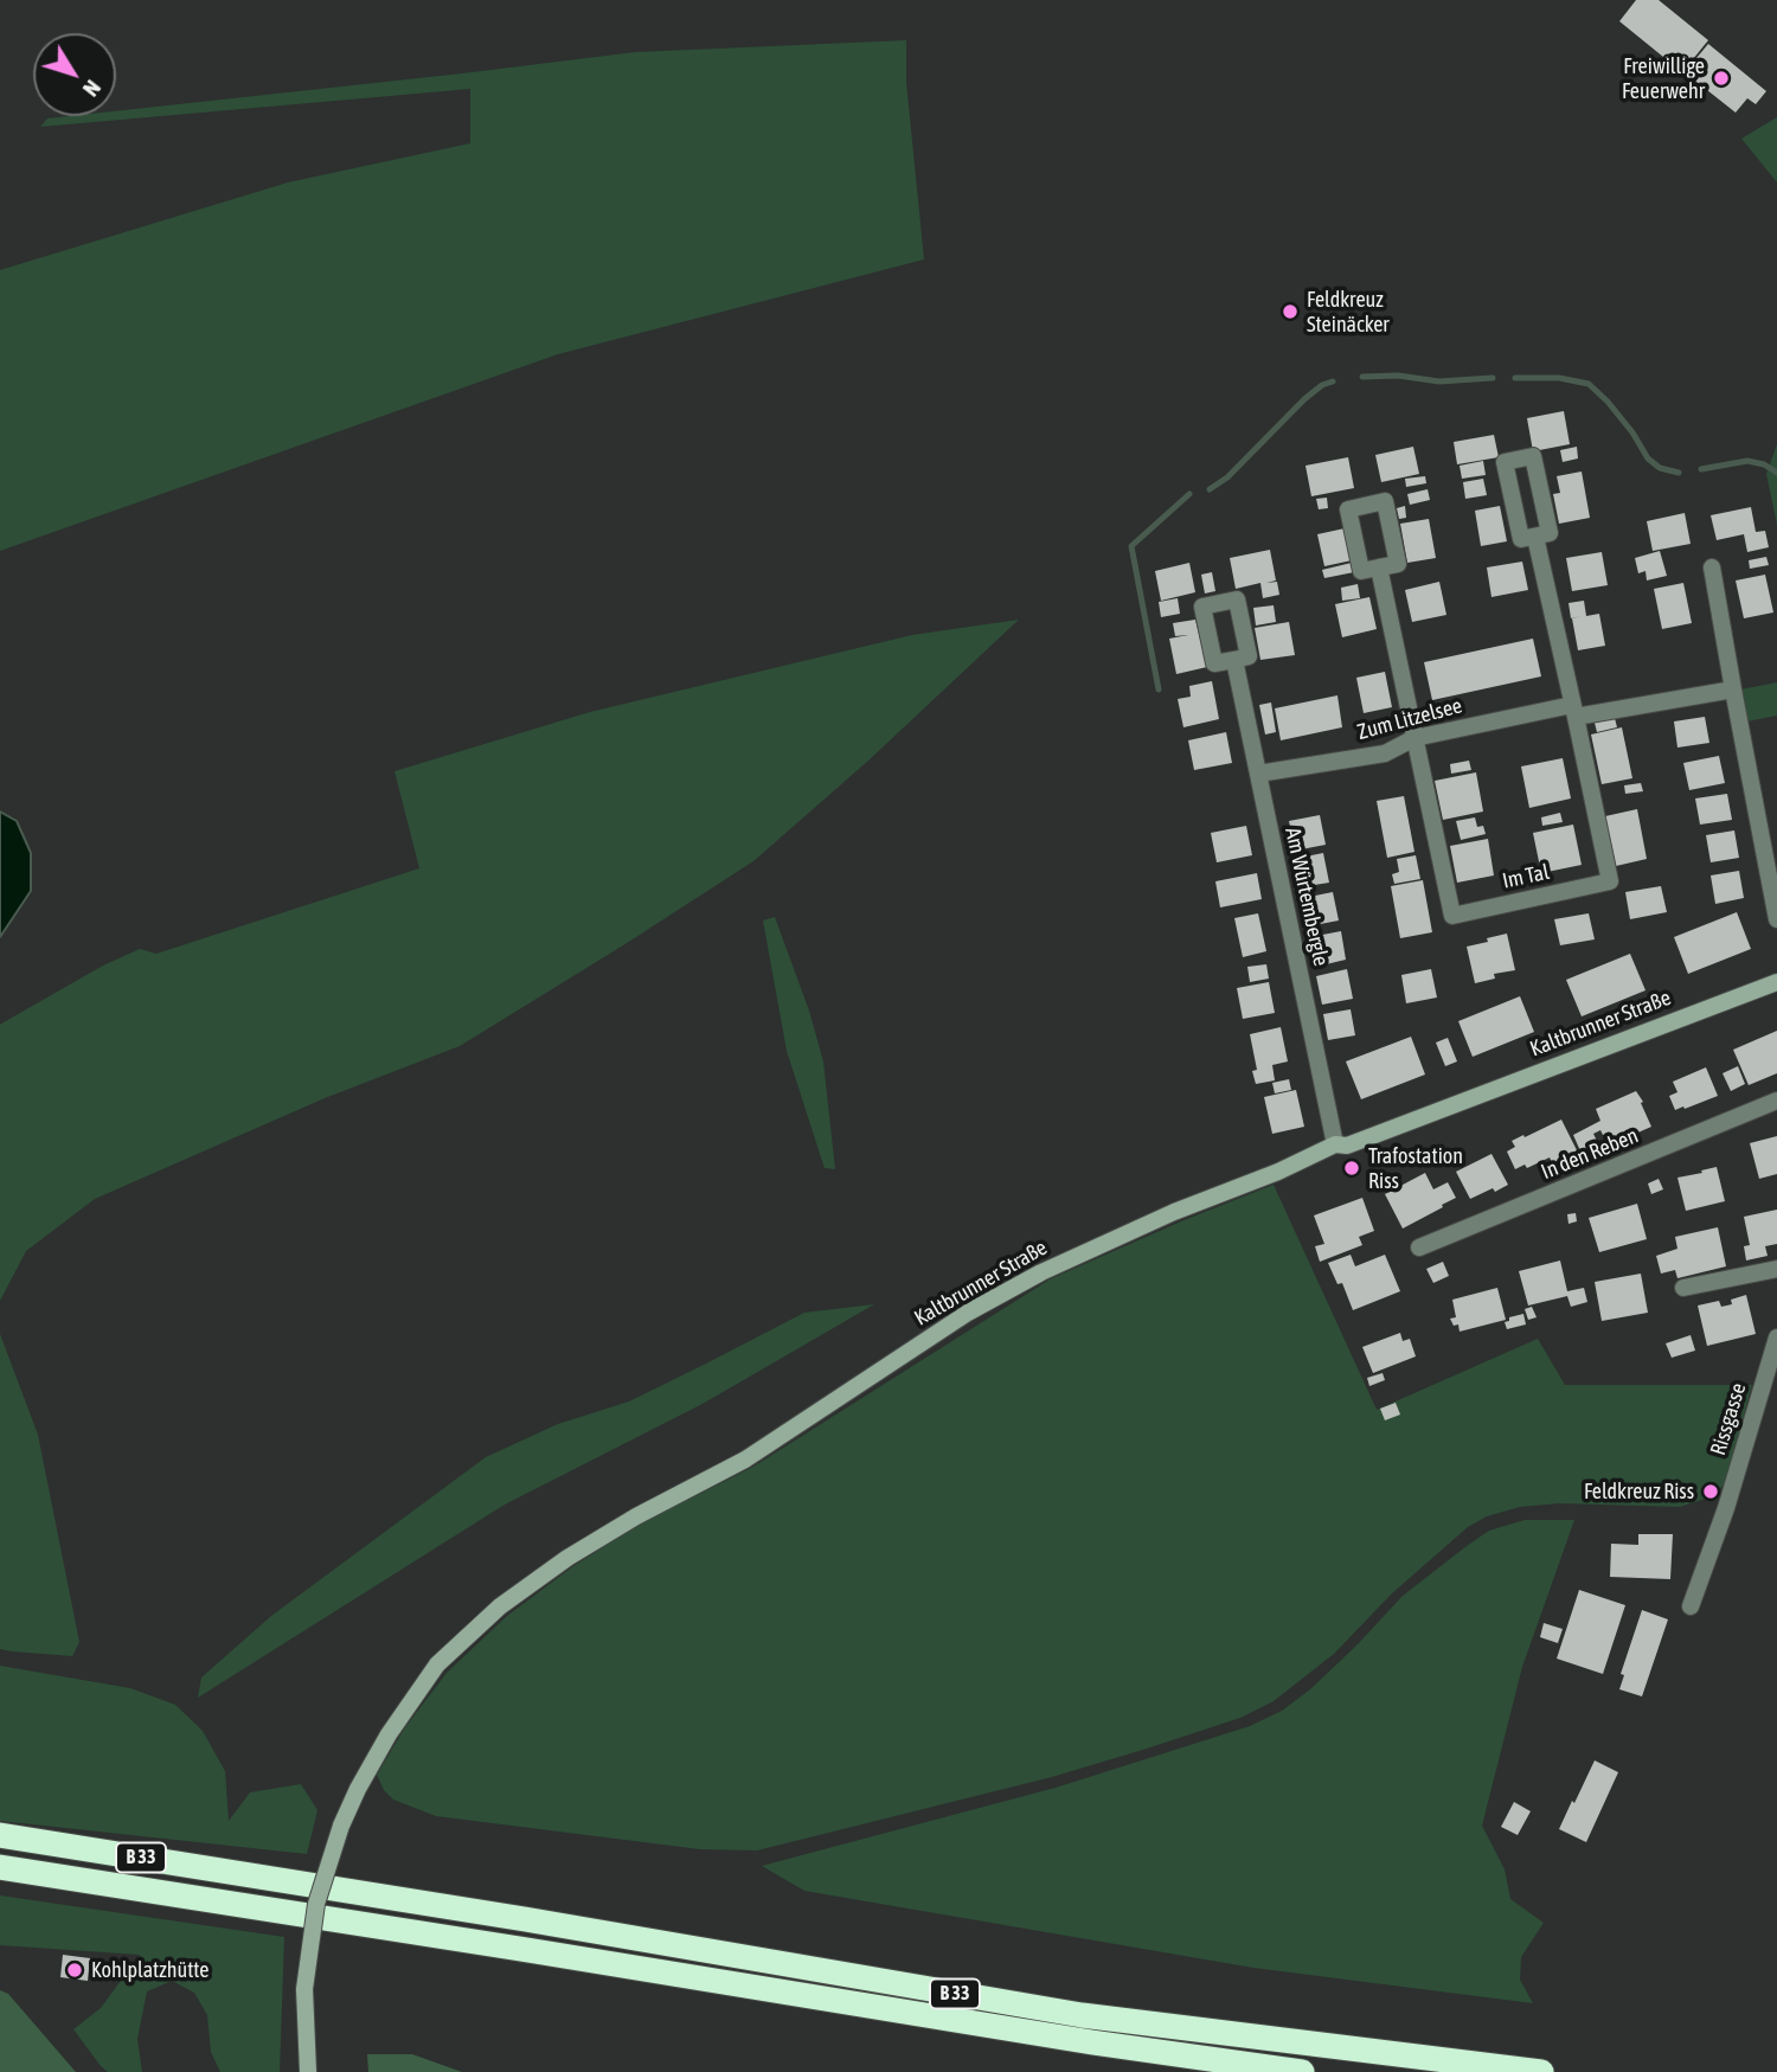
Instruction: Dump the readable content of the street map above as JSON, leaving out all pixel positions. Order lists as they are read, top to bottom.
{
  "streets": {
    "highway": ["B 33"],
    "street": [
      "Zum Litzelsee",
      "Im Tal",
      "Am Würtembergle",
      "Kaltbrunner Straße",
      "In den Reben",
      "Rissgasse"
    ]
  },
  "crossings": [
    ["Zum Litzelsee", "Im Tal"],
    ["Zum Litzelsee", "Am Würtembergle"],
    ["Am Würtembergle", "Kaltbrunner Straße"]
  ],
  "places": [
    "Freiwillige Feuerwehr",
    "Feldkreuz Steinäcker",
    "Trafostation Riss",
    "Feldkreuz Riss",
    "Kohlplatzhütte"
  ],
  "north": "bottom right"
}
